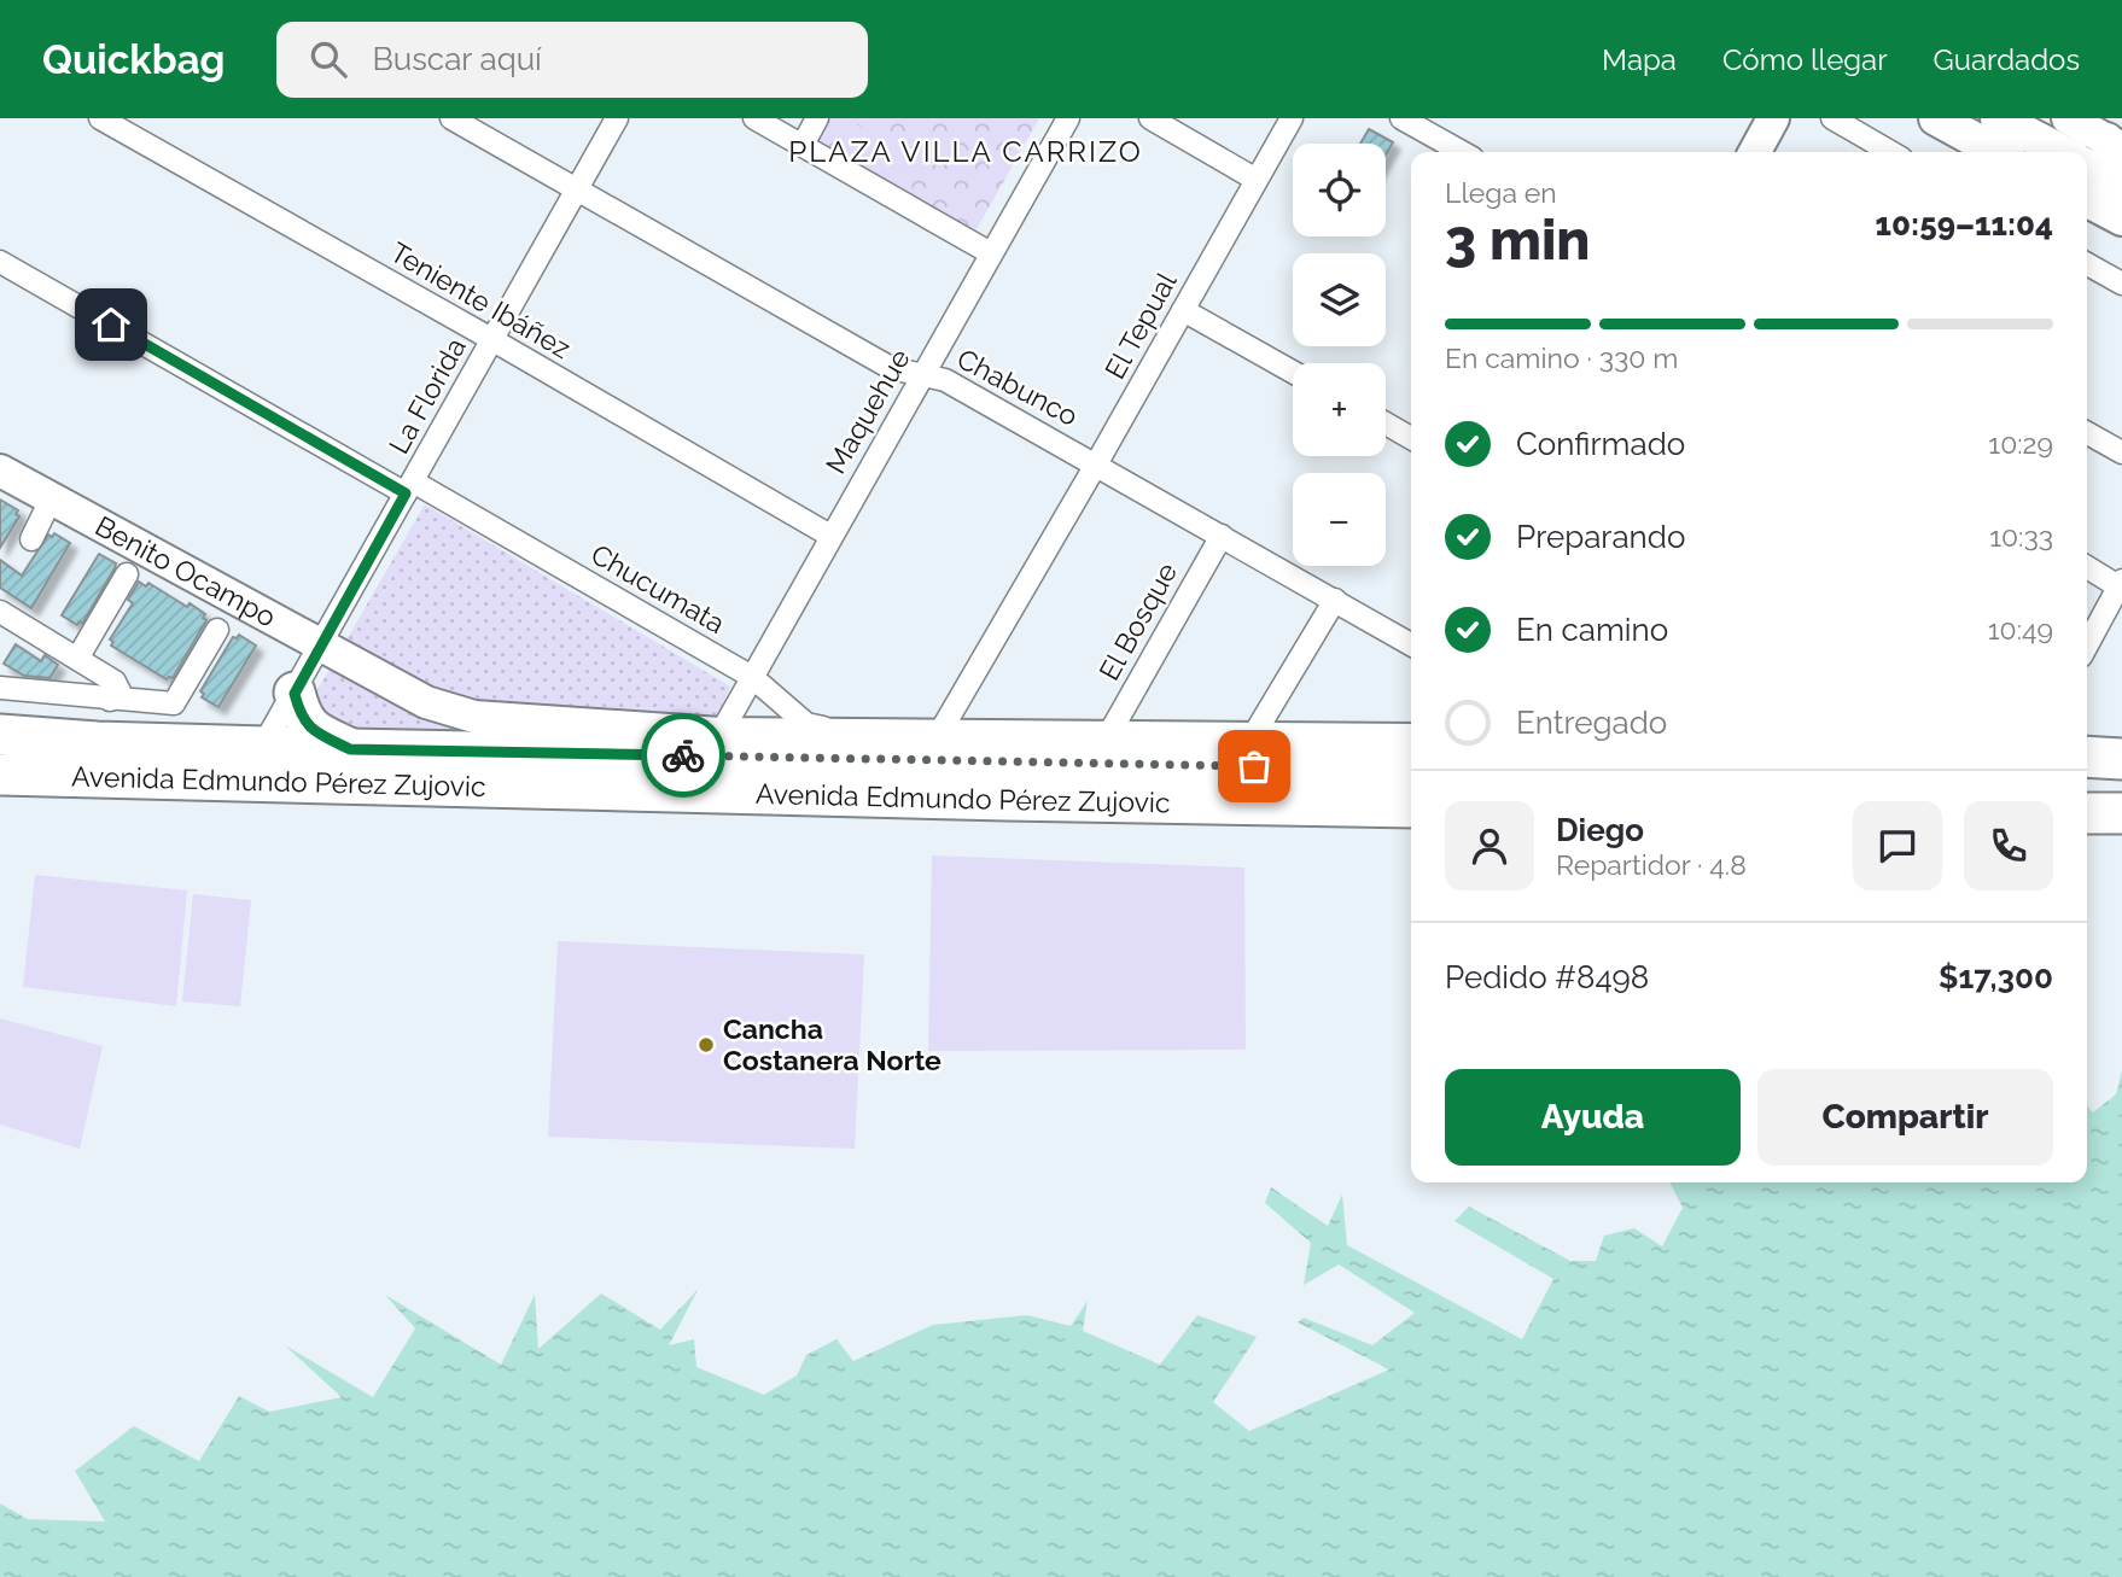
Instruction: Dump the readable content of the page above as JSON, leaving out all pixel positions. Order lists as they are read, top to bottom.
{
  "streets": {
    "highway": ["Avenida Edmundo Pérez Zujovic"],
    "street": [
      "Teniente Ibáñez",
      "El Tepual",
      "Chabunco",
      "La Florida",
      "Maquehue",
      "Benito Ocampo",
      "Chucumata",
      "El Bosque"
    ]
  },
  "crossings": [
    ["Teniente Ibáñez", "La Florida"],
    ["Teniente Ibáñez", "Maquehue"],
    ["El Tepual", "Chabunco"],
    ["Chabunco", "La Florida"],
    ["Chabunco", "Maquehue"],
    ["Chabunco", "El Bosque"],
    ["La Florida", "Benito Ocampo"],
    ["La Florida", "Chucumata"],
    ["La Florida", "Avenida Edmundo Pérez Zujovic"],
    ["Maquehue", "Chucumata"]
  ],
  "districts": ["PLAZA VILLA CARRIZO"],
  "places": ["Cancha Costanera Norte"],
  "page": {
    "header": "Quickbag",
    "search": "Buscar aquí",
    "nav": ["Mapa", "Cómo llegar", "Guardados"],
    "map_buttons": ["+", "−"],
    "heading": ["3 min", "Llega en", "10:59–11:04"],
    "panel": [
      "Diego",
      "Repartidor · 4.8",
      "Pedido #8498",
      "$17,300"
    ],
    "bar": "En camino · 330 m",
    "list": [
      ["Confirmado", "10:29"],
      ["Preparando", "10:33"],
      ["En camino", "10:49"],
      "Entregado"
    ],
    "buttons": ["Ayuda", "Compartir"]
  }
}
